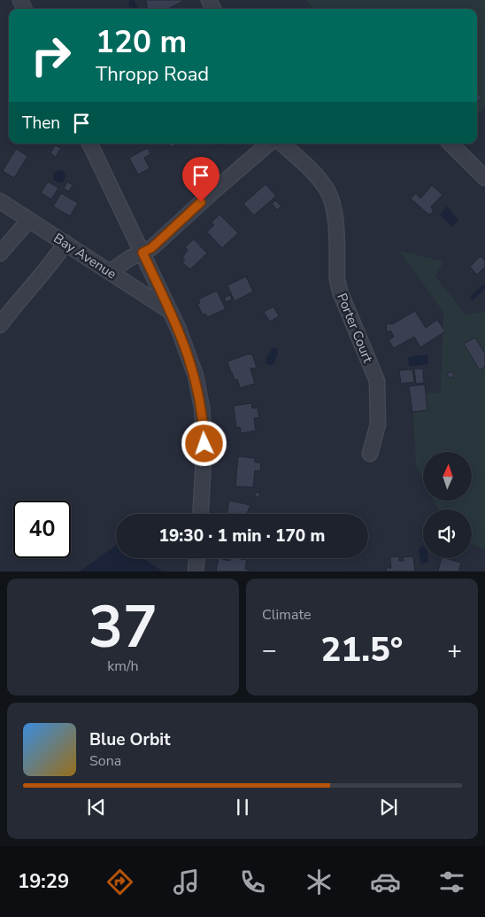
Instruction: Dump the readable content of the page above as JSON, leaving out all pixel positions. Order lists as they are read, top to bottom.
{
  "streets": {
    "street": ["Bay Avenue", "Porter Court"]
  },
  "north": "top",
  "page": {
    "turn": ["120 m", "Thropp Road"],
    "then": "Then",
    "limit": "40",
    "trip": "19:30 · 1 min · 170 m",
    "tile": [
      ["37", "km/h"],
      "Climate"
    ],
    "heat": ["−", "21.5°", "+"],
    "song": ["Blue Orbit", "Sona"],
    "tabs": "19:29"
  }
}
